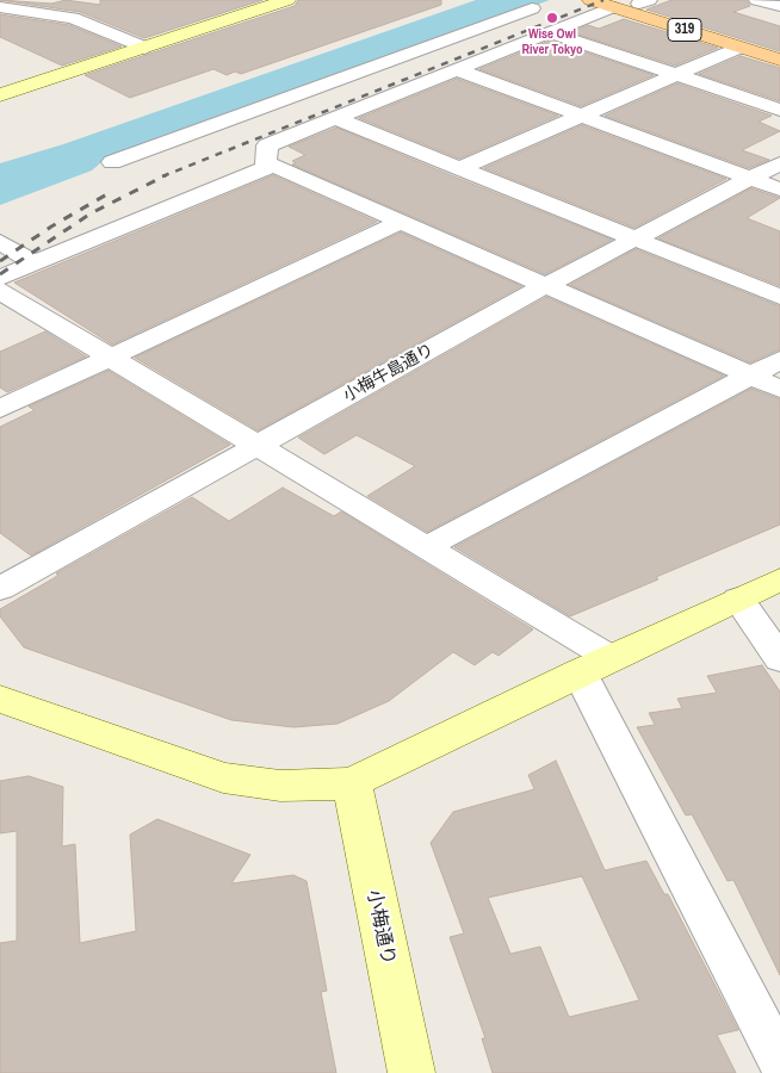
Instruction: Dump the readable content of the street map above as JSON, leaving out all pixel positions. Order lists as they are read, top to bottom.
{
  "streets": {
    "main road": ["319"],
    "street": ["小梅牛島通り", "小梅通り"]
  },
  "places": ["Wise Owl River Tokyo"]
}
